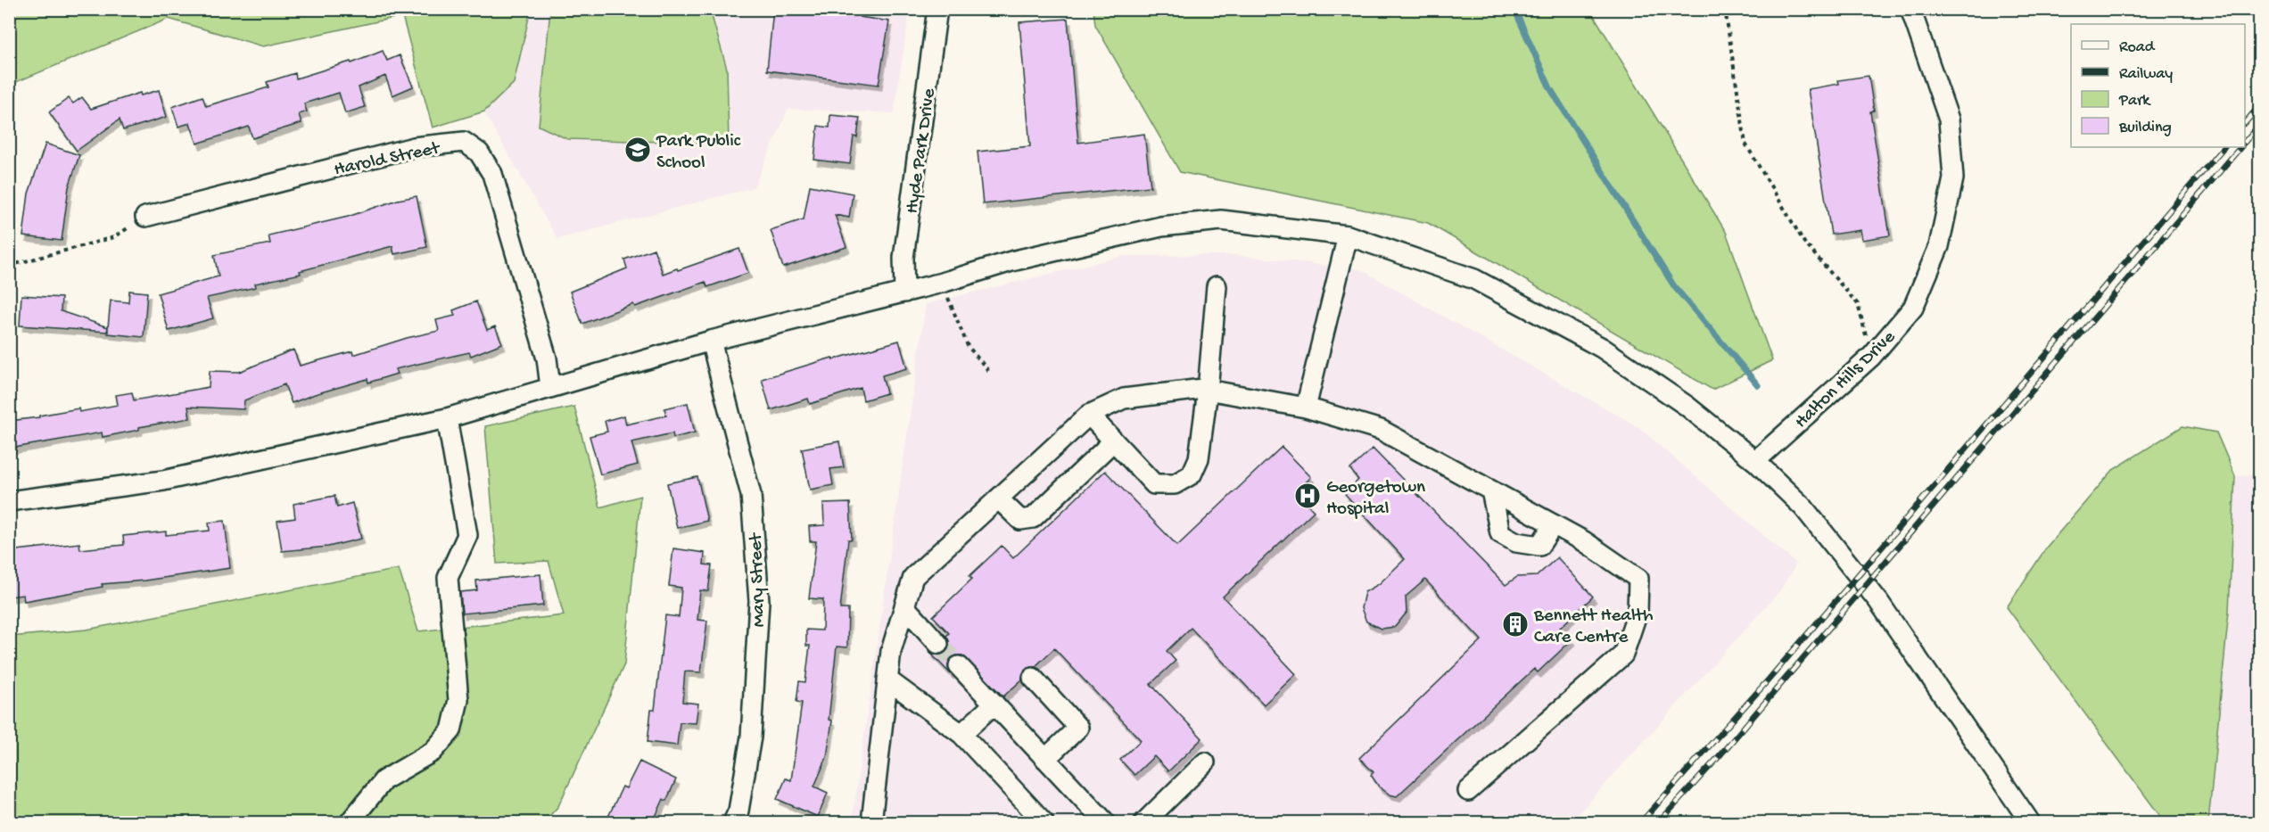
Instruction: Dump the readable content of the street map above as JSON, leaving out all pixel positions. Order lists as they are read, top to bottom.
{
  "streets": {
    "street": [
      "Hyde Park Drive",
      "Harold Street",
      "Halton Hills Drive",
      "Mary Street"
    ]
  },
  "places": {
    "school or university": ["Park Public School"],
    "hospital": ["Georgetown Hospital"],
    "building": ["Bennett Health Care Centre"]
  },
  "legend": [
    "Road",
    "Railway",
    "Park",
    "Building"
  ]
}
